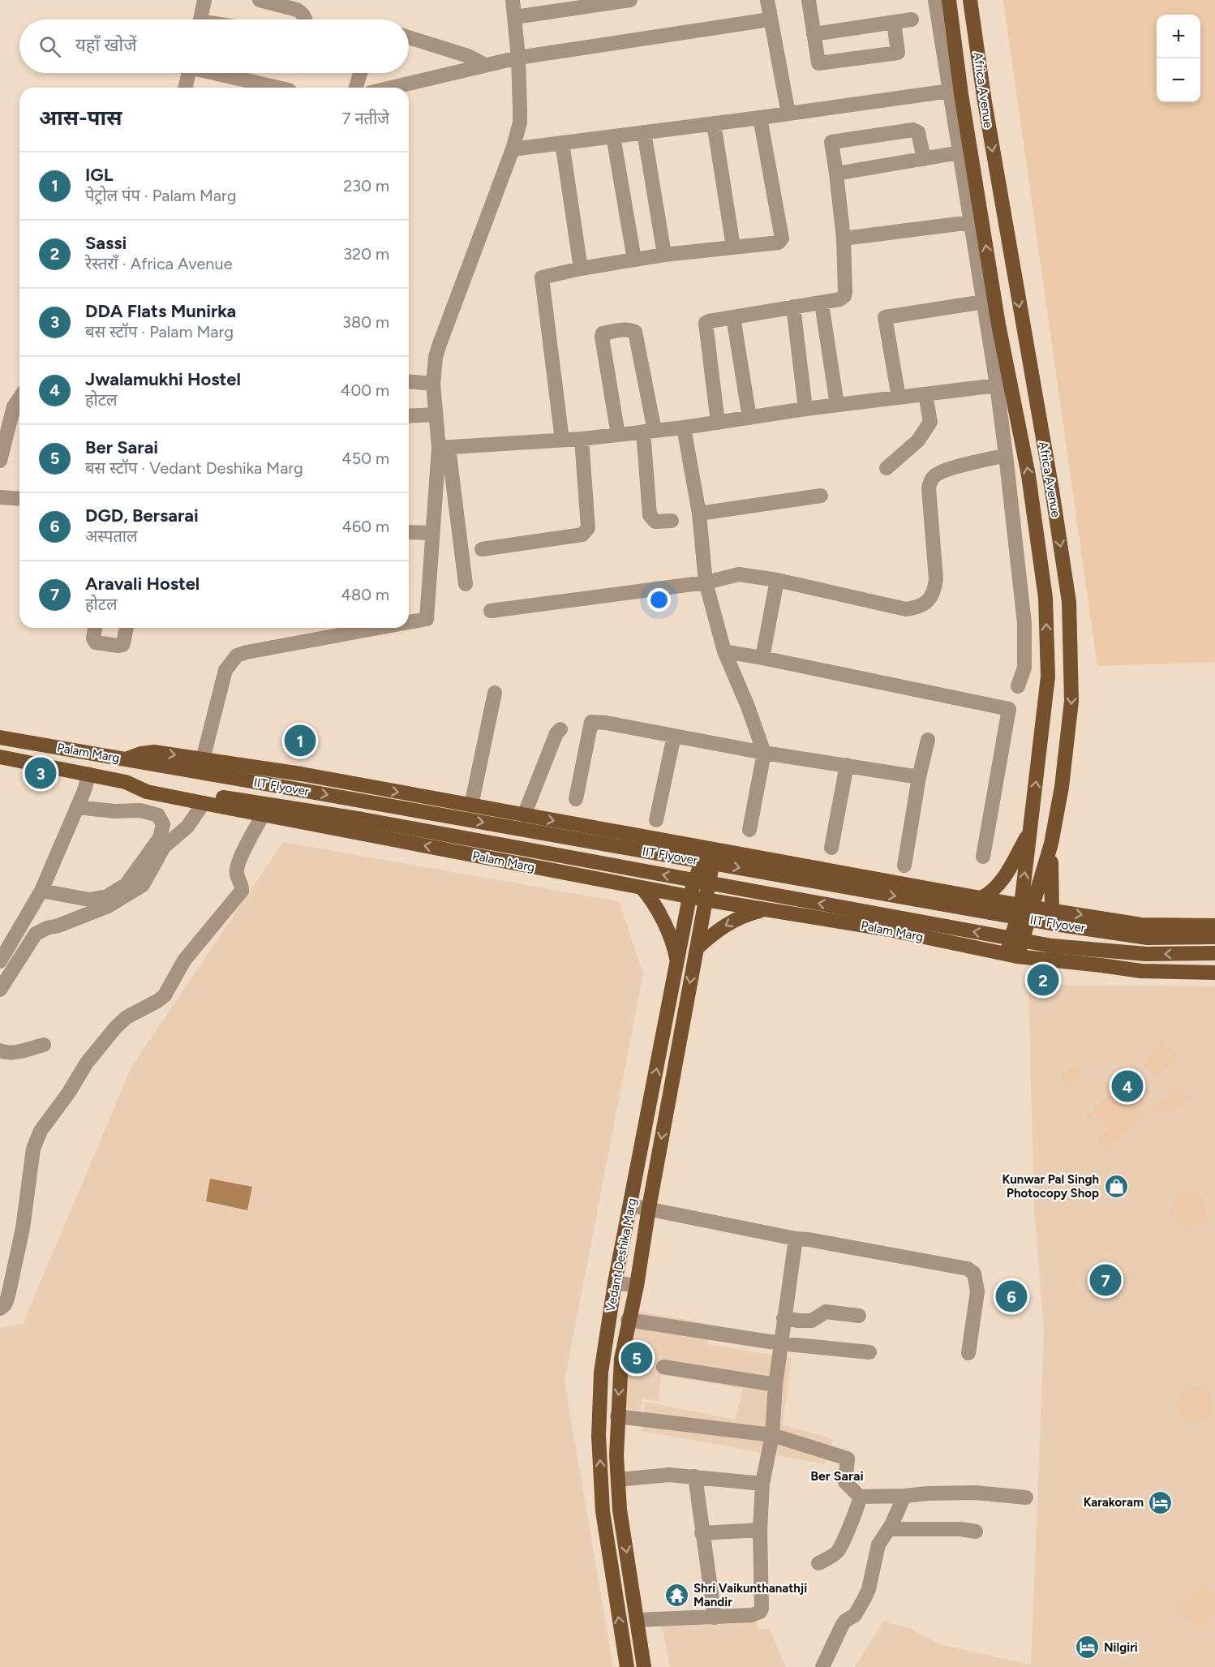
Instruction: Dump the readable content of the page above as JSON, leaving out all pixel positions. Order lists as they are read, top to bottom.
{
  "streets": {
    "main road": [
      "Africa Avenue",
      "Palam Marg",
      "IIT Flyover",
      "Vedant Deshika Marg"
    ]
  },
  "crossings": [
    ["Africa Avenue", "Palam Marg"],
    ["Palam Marg", "IIT Flyover"],
    ["Palam Marg", "Vedant Deshika Marg"]
  ],
  "districts": ["Ber Sarai"],
  "places": {
    "shop": ["Kunwar Pal Singh Photocopy Shop"],
    "hotel": ["Karakoram", "Nilgiri"],
    "temple": ["Shri Vaikunthanathji Mandir"]
  },
  "page": {
    "map_buttons": ["+", "−"],
    "search": "यहाँ खोजें",
    "heading": ["आस-पास", "7 नतीजे"],
    "list": [
      {
        "mark": "1",
        "name": "IGL",
        "note": "पेट्रोल पंप · Palam Marg",
        "value": "230 m"
      },
      {
        "mark": "2",
        "name": "Sassi",
        "note": "रेस्तराँ · Africa Avenue",
        "value": "320 m"
      },
      {
        "mark": "3",
        "name": "DDA Flats Munirka",
        "note": "बस स्टॉप · Palam Marg",
        "value": "380 m"
      },
      {
        "mark": "4",
        "name": "Jwalamukhi Hostel",
        "note": "होटल",
        "value": "400 m"
      },
      {
        "mark": "5",
        "name": "Ber Sarai",
        "note": "बस स्टॉप · Vedant Deshika Marg",
        "value": "450 m"
      },
      {
        "mark": "6",
        "name": "DGD, Bersarai",
        "note": "अस्पताल",
        "value": "460 m"
      },
      {
        "mark": "7",
        "name": "Aravali Hostel",
        "note": "होटल",
        "value": "480 m"
      }
    ],
    "pins": [
      "1",
      "3",
      "2",
      "4",
      "7",
      "6",
      "5"
    ]
  }
}
